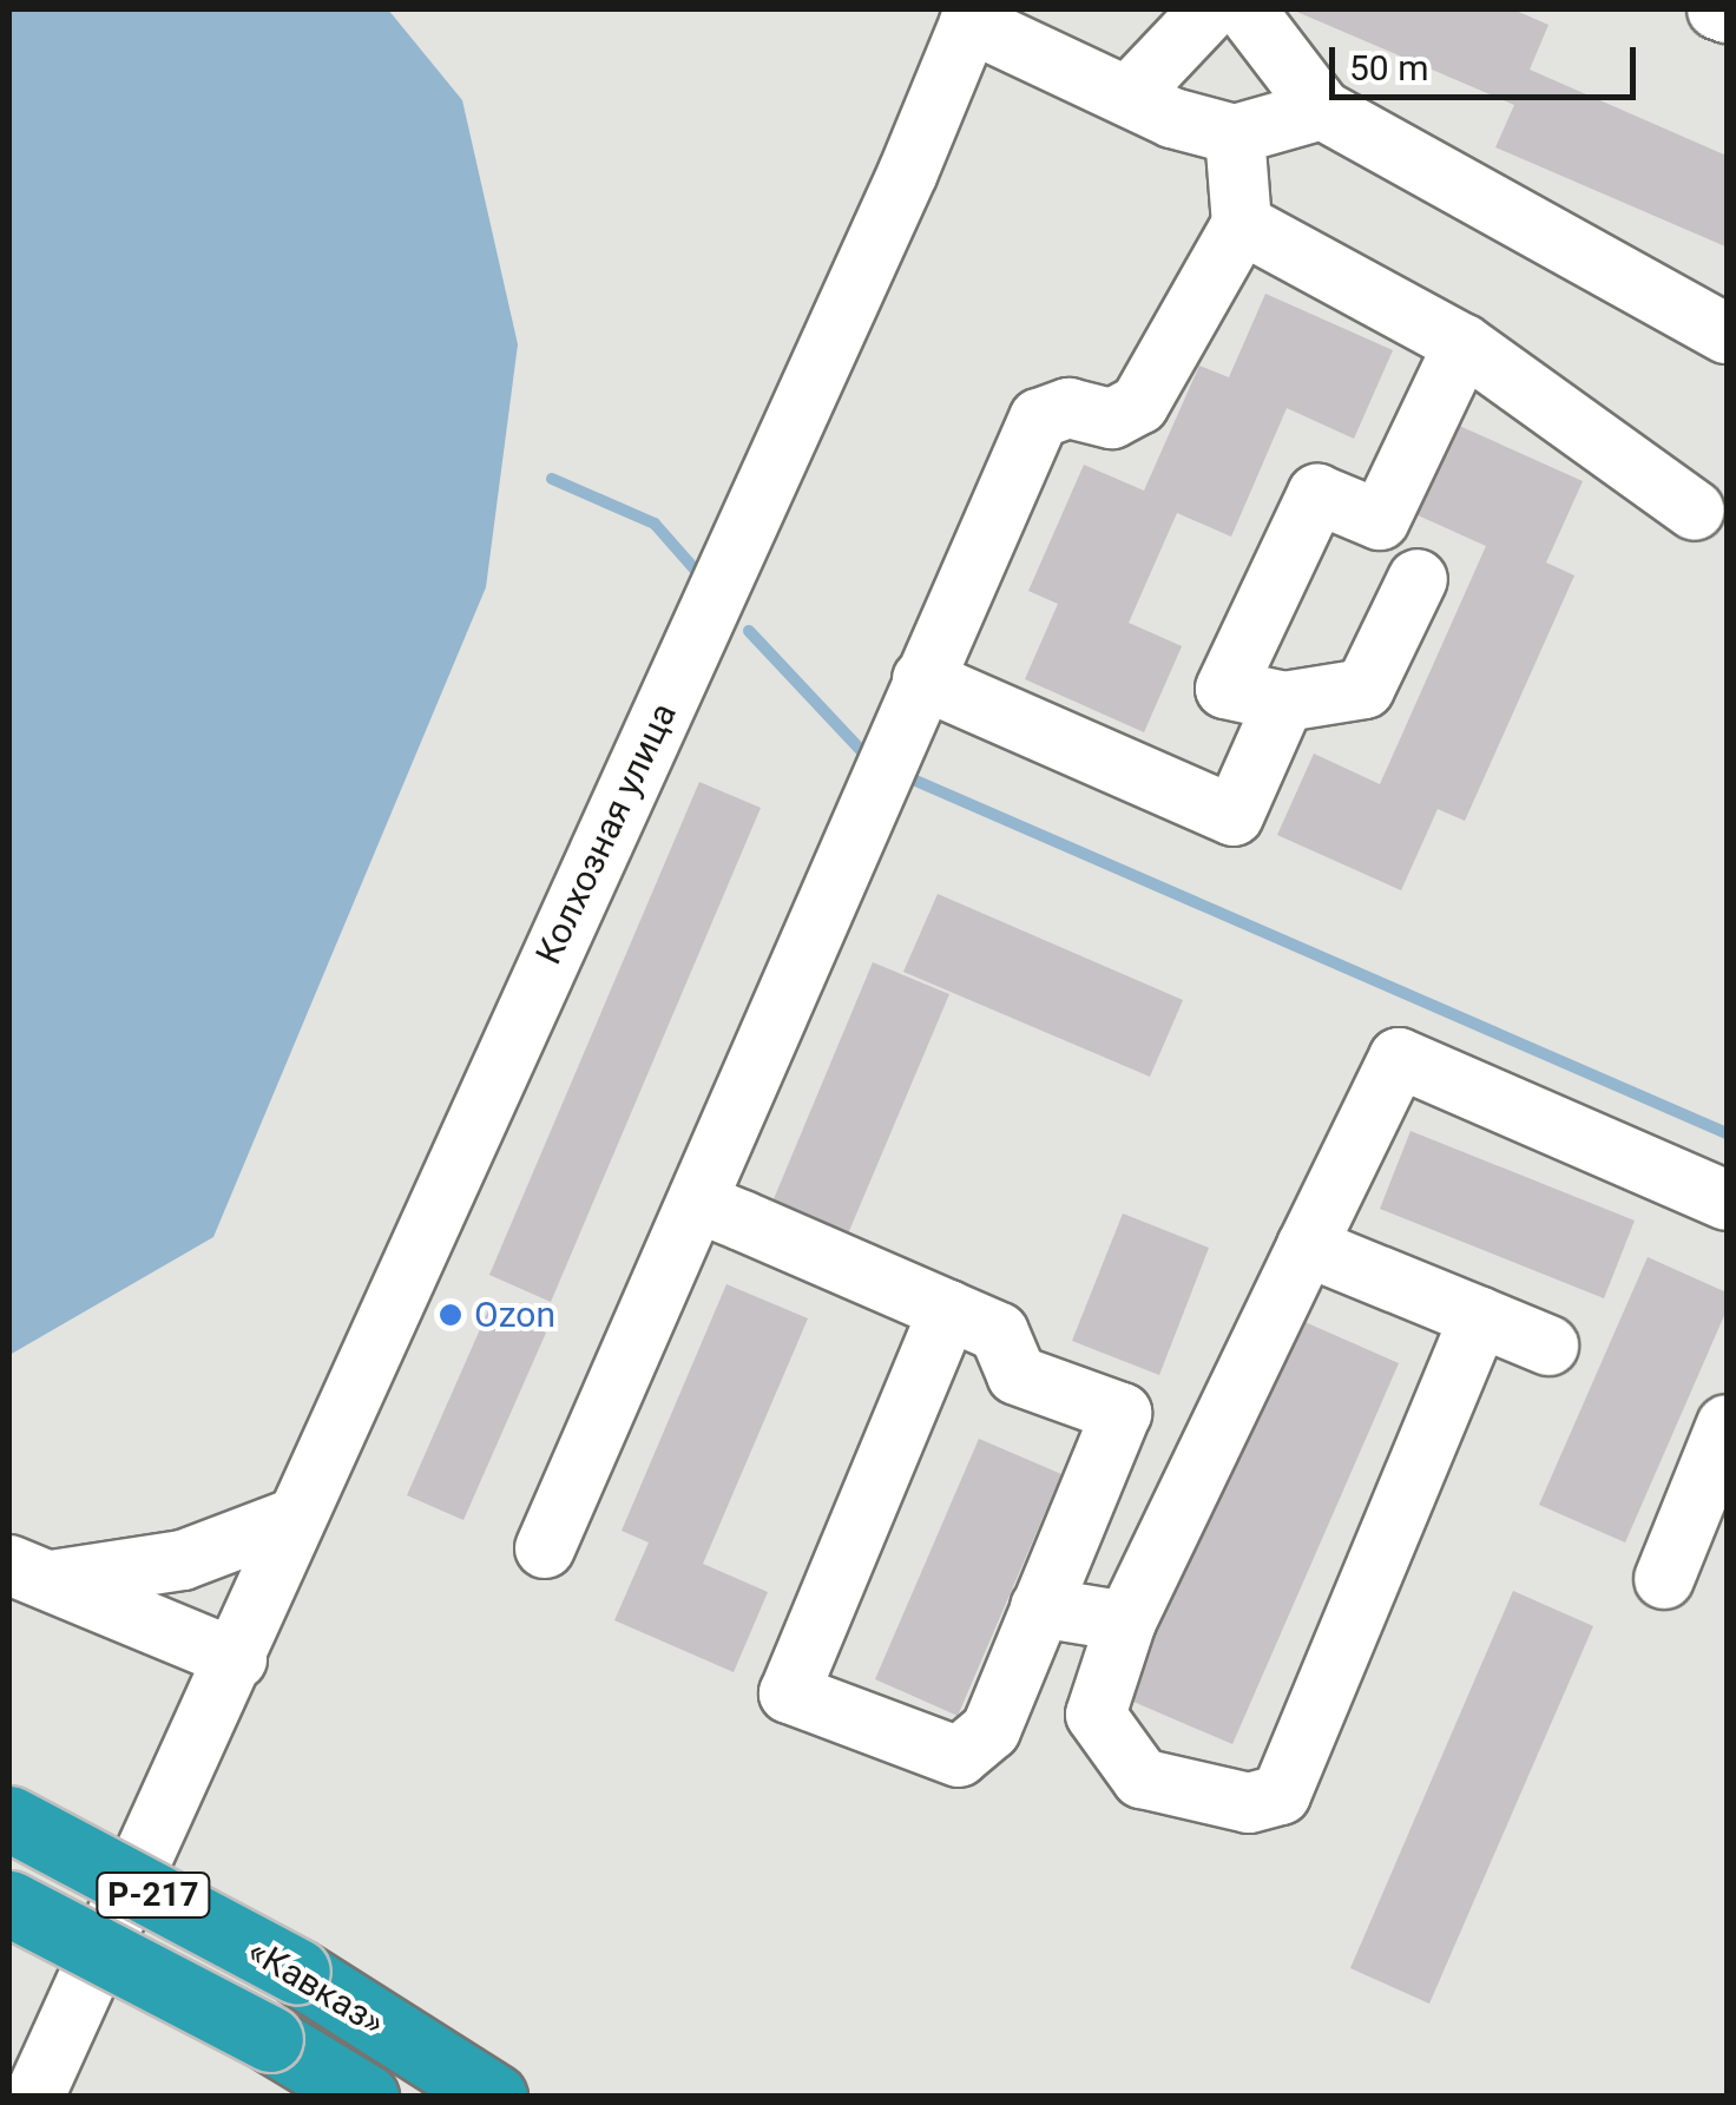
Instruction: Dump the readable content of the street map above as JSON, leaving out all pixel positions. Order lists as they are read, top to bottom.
{
  "streets": {
    "highway": ["Р-217", "«Кавказ»"],
    "street": ["Колхозная улица"]
  },
  "places": ["Ozon"],
  "scale_bar": "50 m"
}
